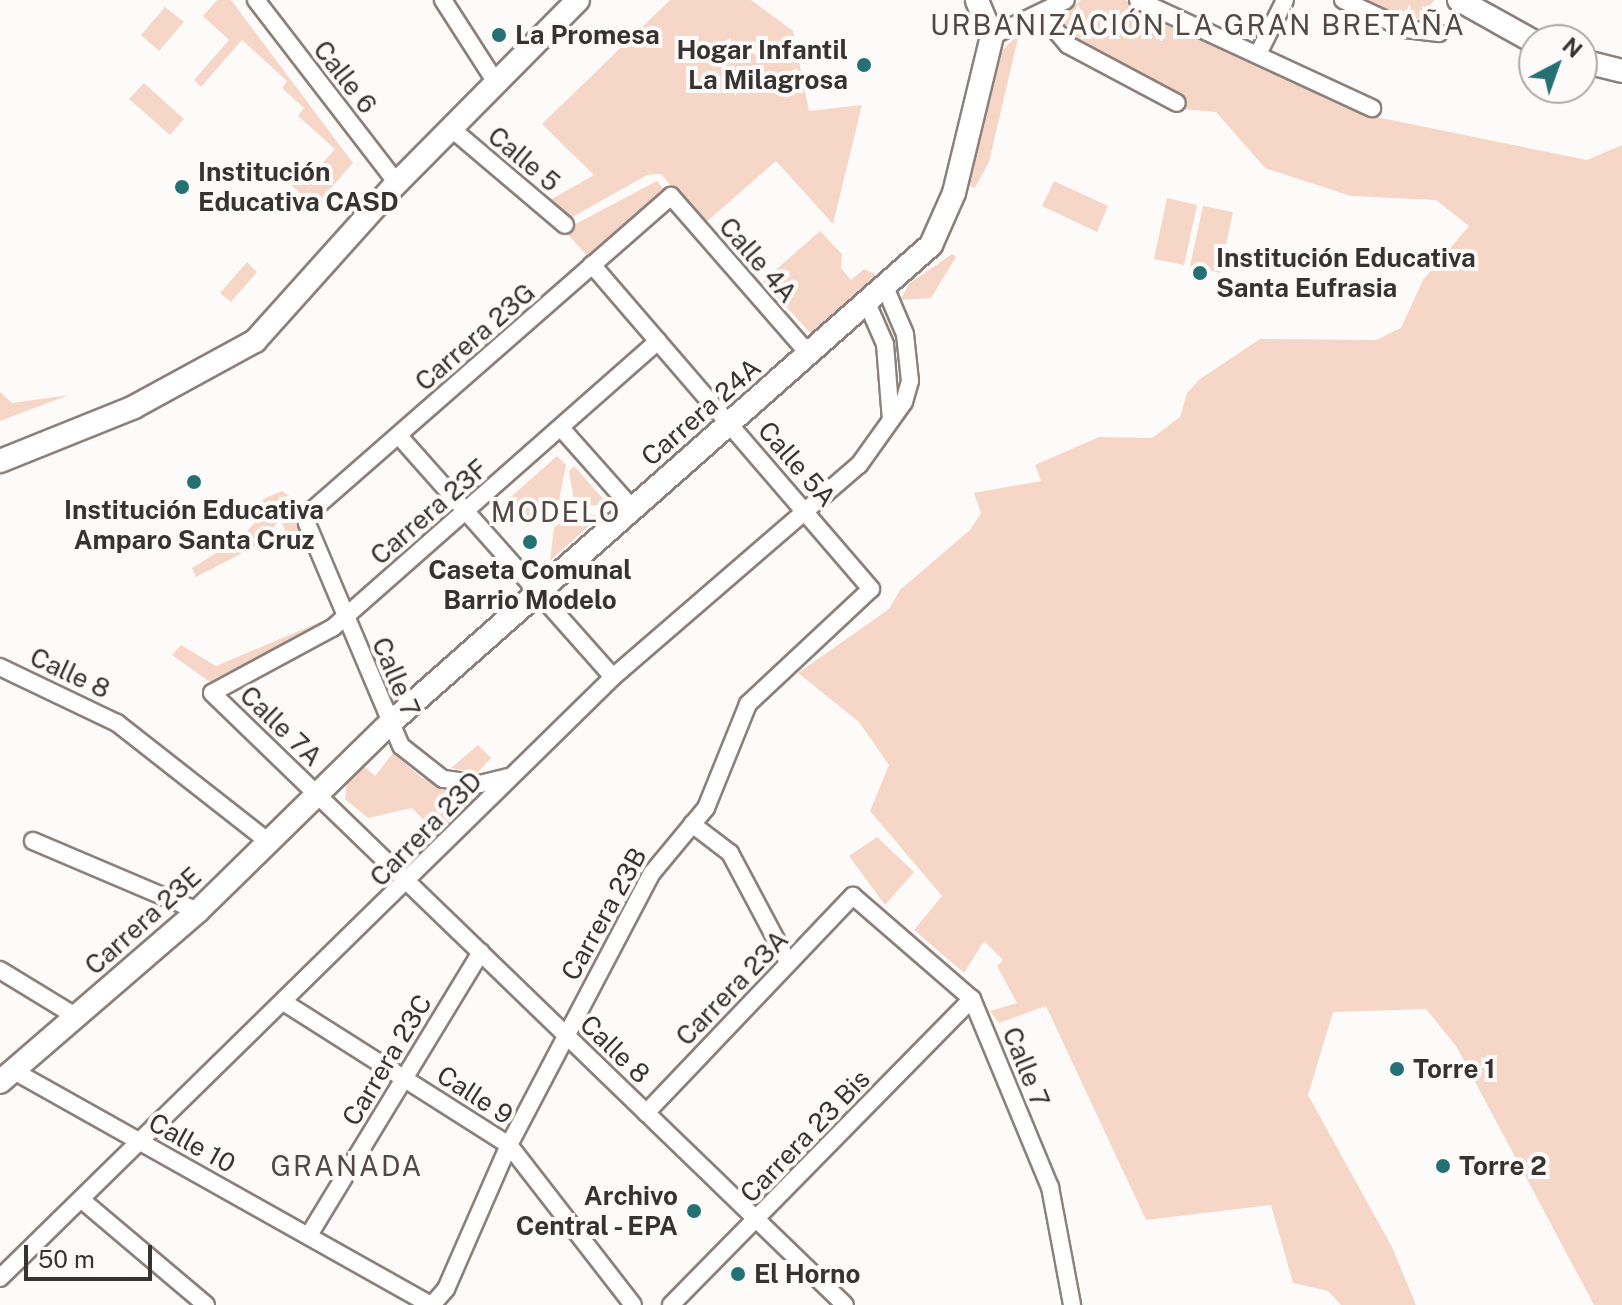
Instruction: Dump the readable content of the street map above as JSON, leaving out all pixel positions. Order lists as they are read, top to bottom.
{
  "streets": {
    "street": [
      "Calle 6",
      "Calle 5",
      "Calle 4A",
      "Carrera 23G",
      "Carrera 24A",
      "Calle 5A",
      "Carrera 23F",
      "Calle 8",
      "Calle 7",
      "Calle 7A",
      "Carrera 23D",
      "Carrera 23B",
      "Carrera 23E",
      "Carrera 23A",
      "Carrera 23C",
      "Calle 9",
      "Carrera 23 Bis",
      "Calle 10"
    ]
  },
  "crossings": [
    ["Calle 4A", "Carrera 23G"],
    ["Calle 4A", "Carrera 24A"],
    ["Carrera 23G", "Calle 5A"],
    ["Carrera 23G", "Calle 7"],
    ["Carrera 24A", "Calle 5A"],
    ["Carrera 24A", "Calle 8"],
    ["Carrera 24A", "Calle 7"],
    ["Carrera 24A", "Calle 7A"],
    ["Carrera 24A", "Carrera 23D"],
    ["Carrera 24A", "Carrera 23E"],
    ["Calle 5A", "Carrera 23F"],
    ["Calle 5A", "Carrera 23D"],
    ["Calle 5A", "Carrera 23B"],
    ["Carrera 23F", "Calle 7"],
    ["Carrera 23F", "Calle 7A"],
    ["Calle 8", "Calle 7A"],
    ["Calle 8", "Carrera 23D"],
    ["Calle 8", "Carrera 23B"],
    ["Calle 8", "Carrera 23E"],
    ["Calle 8", "Carrera 23A"],
    ["Calle 8", "Carrera 23C"],
    ["Calle 8", "Carrera 23 Bis"],
    ["Calle 7", "Carrera 23D"],
    ["Calle 7", "Carrera 23A"],
    ["Calle 7", "Carrera 23 Bis"],
    ["Calle 7A", "Carrera 23E"],
    ["Carrera 23D", "Calle 9"],
    ["Carrera 23D", "Calle 10"],
    ["Carrera 23B", "Calle 9"],
    ["Carrera 23B", "Calle 10"],
    ["Carrera 23E", "Calle 10"],
    ["Carrera 23C", "Calle 9"],
    ["Carrera 23C", "Calle 10"]
  ],
  "districts": ["URBANIZACIÓN LA GRAN BRETAÑA", "MODELO", "GRANADA"],
  "places": [
    "La Promesa",
    "Hogar Infantil La Milagrosa",
    "Institución Educativa CASD",
    "Institución Educativa Santa Eufrasia",
    "Institución Educativa Amparo Santa Cruz",
    "Caseta Comunal Barrio Modelo",
    "Torre 1",
    "Torre 2",
    "Archivo Central - EPA",
    "El Horno"
  ],
  "scale_bar": "50 m",
  "north": "top right"
}
